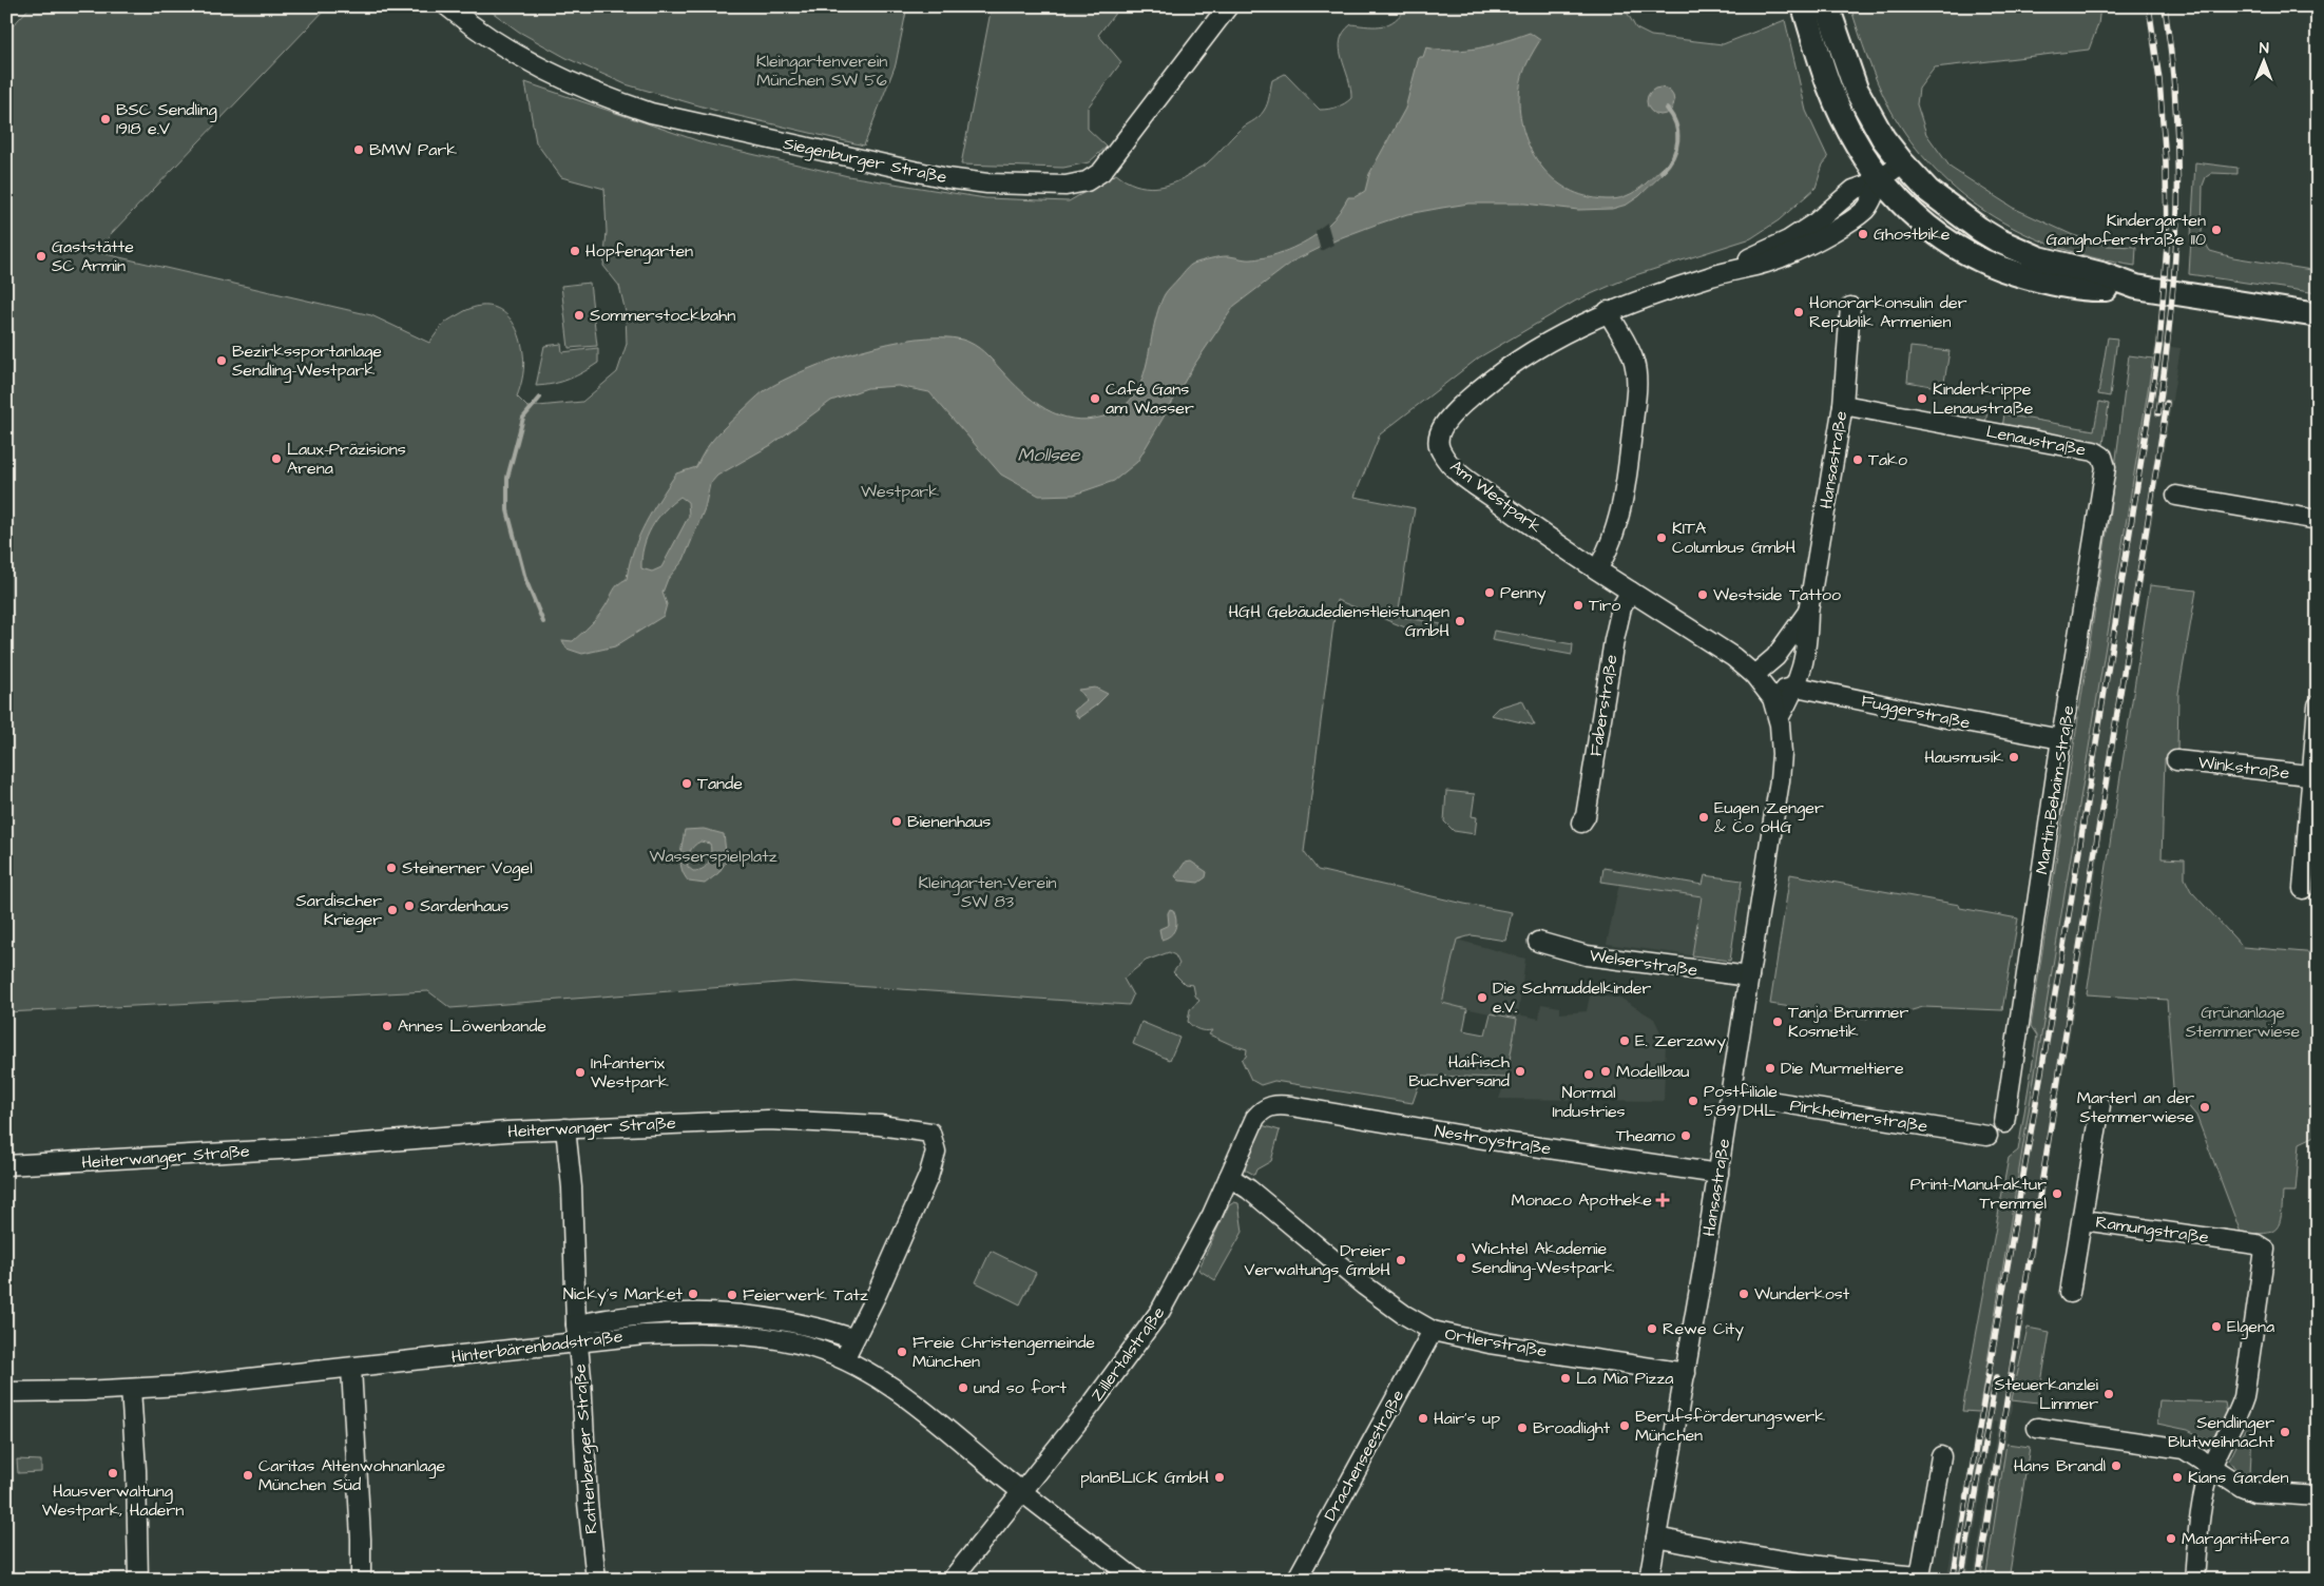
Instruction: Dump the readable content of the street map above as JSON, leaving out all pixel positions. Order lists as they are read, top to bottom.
{
  "streets": {
    "street": [
      "Siegenburger Straße",
      "Lenaustraße",
      "Hansastraße",
      "Am Westpark",
      "Faberstraße",
      "Fuggerstraße",
      "Winkstraße",
      "Martin-Behaim-Straße",
      "Welserstraße",
      "Pirkheimerstraße",
      "Heiterwanger Straße",
      "Nestroystraße",
      "Ramungstraße",
      "Ortlerstraße",
      "Hinterbärenbadstraße",
      "Zillertalstraße",
      "Rattenberger Straße",
      "Drachenseestraße"
    ]
  },
  "crossings": [
    ["Lenaustraße", "Hansastraße"],
    ["Lenaustraße", "Martin-Behaim-Straße"],
    ["Hansastraße", "Am Westpark"],
    ["Hansastraße", "Fuggerstraße"],
    ["Hansastraße", "Welserstraße"],
    ["Hansastraße", "Pirkheimerstraße"],
    ["Hansastraße", "Nestroystraße"],
    ["Hansastraße", "Ortlerstraße"],
    ["Am Westpark", "Faberstraße"],
    ["Am Westpark", "Fuggerstraße"],
    ["Fuggerstraße", "Martin-Behaim-Straße"],
    ["Heiterwanger Straße", "Hinterbärenbadstraße"],
    ["Heiterwanger Straße", "Rattenberger Straße"],
    ["Nestroystraße", "Zillertalstraße"],
    ["Ortlerstraße", "Zillertalstraße"],
    ["Ortlerstraße", "Drachenseestraße"],
    ["Hinterbärenbadstraße", "Zillertalstraße"],
    ["Hinterbärenbadstraße", "Rattenberger Straße"]
  ],
  "water": ["Mollsee"],
  "parks": [
    "Kleingartenverein München SW 56",
    "Westpark",
    "Wasserspielplatz",
    "Kleingarten-Verein SW 83",
    "Grünanlage Stemmerwiese"
  ],
  "places": {
    "other": [
      "BSC Sendling 1918 e.V",
      "BMW Park",
      "Kindergarten Ganghoferstraße 110",
      "Ghostbike",
      "Hopfengarten",
      "Gaststätte SC Armin",
      "Honorarkonsulin der Republik Armenien",
      "Sommerstockbahn",
      "Bezirkssportanlage Sendling-Westpark",
      "Café Gans am Wasser",
      "Kinderkrippe Lenaustraße",
      "Laux-Präzisions Arena",
      "Tako",
      "KITA Columbus GmbH",
      "Penny",
      "Westside Tattoo",
      "Tiro",
      "HGH Gebäudedienstleistungen GmbH",
      "Hausmusik",
      "Tande",
      "Eugen Zenger & Co oHG",
      "Bienenhaus",
      "Steinerner Vogel",
      "Sardenhaus",
      "Sardischer Krieger",
      "Die Schmuddelkinder e.V.",
      "Tanja Brummer Kosmetik",
      "Annes Löwenbande",
      "E. Zerzawy",
      "Die Murmeltiere",
      "Haifisch Buchversand",
      "Modellbau",
      "Infanterix Westpark",
      "Normal Industries",
      "Postfiliale 589 DHL",
      "Marterl an der Stemmerwiese",
      "Theamo",
      "Print-Manufaktur Tremmel",
      "Wichtel Akademie Sendling-Westpark",
      "Dreier Verwaltungs GmbH",
      "Nicky's Market",
      "Wunderkost",
      "Feierwerk Tatz",
      "Elgena",
      "Rewe City",
      "Freie Christengemeinde München",
      "La Mia Pizza",
      "und so fort",
      "Steuerkanzlei Limmer",
      "Hair's up",
      "Berufsförderungswerk München",
      "Broadlight",
      "Sendlinger Blutweihnacht",
      "Hans Brandl",
      "Hausverwaltung Westpark, Hadern",
      "Caritas Altenwohnanlage München Süd",
      "planBLICK GmbH",
      "Kians Garden",
      "Margaritifera"
    ],
    "health": ["Monaco Apotheke"]
  },
  "north": "top"
}
